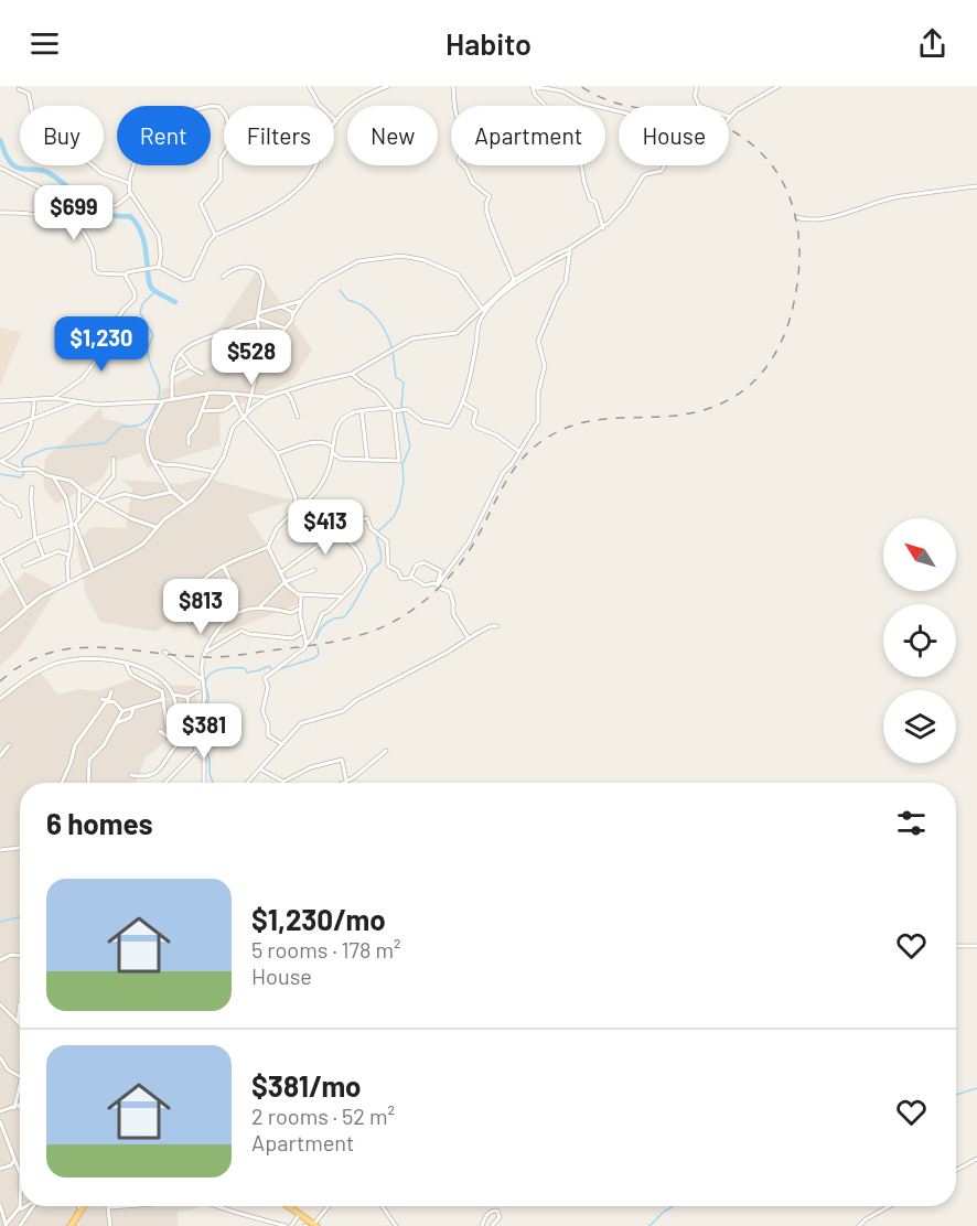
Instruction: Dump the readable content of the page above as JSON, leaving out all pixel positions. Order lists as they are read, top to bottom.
{
  "north": "top left",
  "page": {
    "header": "Habito",
    "chip": [
      "Buy",
      "Rent",
      "Filters",
      "New",
      "Apartment",
      "House"
    ],
    "price": [
      "$699",
      "$1,230",
      "$528",
      "$413",
      "$813",
      "$381"
    ],
    "heading": "6 homes",
    "list": [
      {
        "name": "$1,230/mo",
        "note": "5 rooms · 178 m² · House"
      },
      {
        "name": "$381/mo",
        "note": "2 rooms · 52 m² · Apartment"
      }
    ]
  }
}
